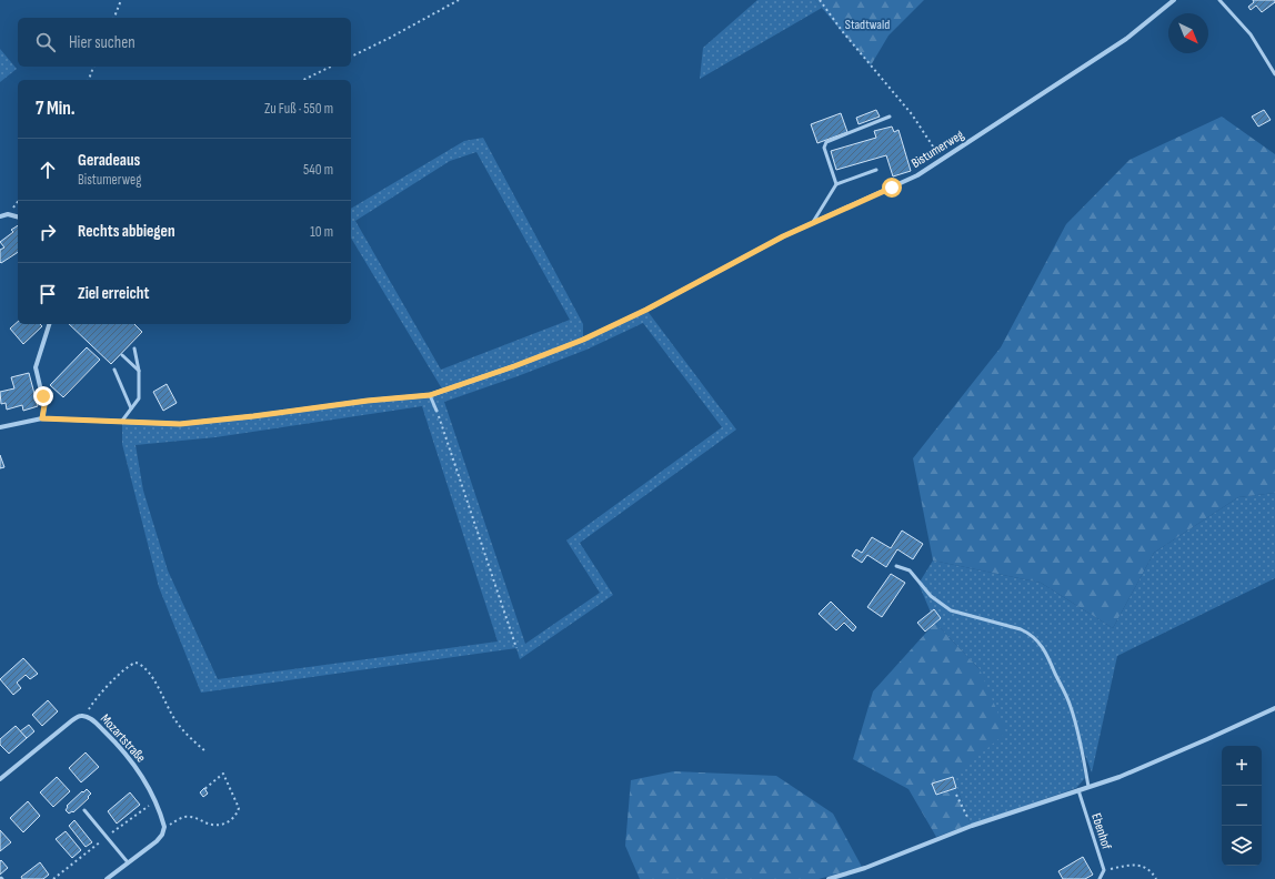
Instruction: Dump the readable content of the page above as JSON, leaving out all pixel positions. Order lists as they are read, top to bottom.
{
  "streets": {
    "street": ["Bistumerweg", "Mozartstraße"],
    "lane": ["Ebenhof"]
  },
  "parks": ["Stadtwald"],
  "north": "bottom right",
  "page": {
    "search": "Hier suchen",
    "heading": ["7 Min.", "Zu Fuß · 550 m"],
    "list": [
      ["Geradeaus", "Bistumerweg", "540 m"],
      ["Rechts abbiegen", "10 m"],
      "Ziel erreicht"
    ],
    "map_buttons": ["+", "−"]
  }
}
